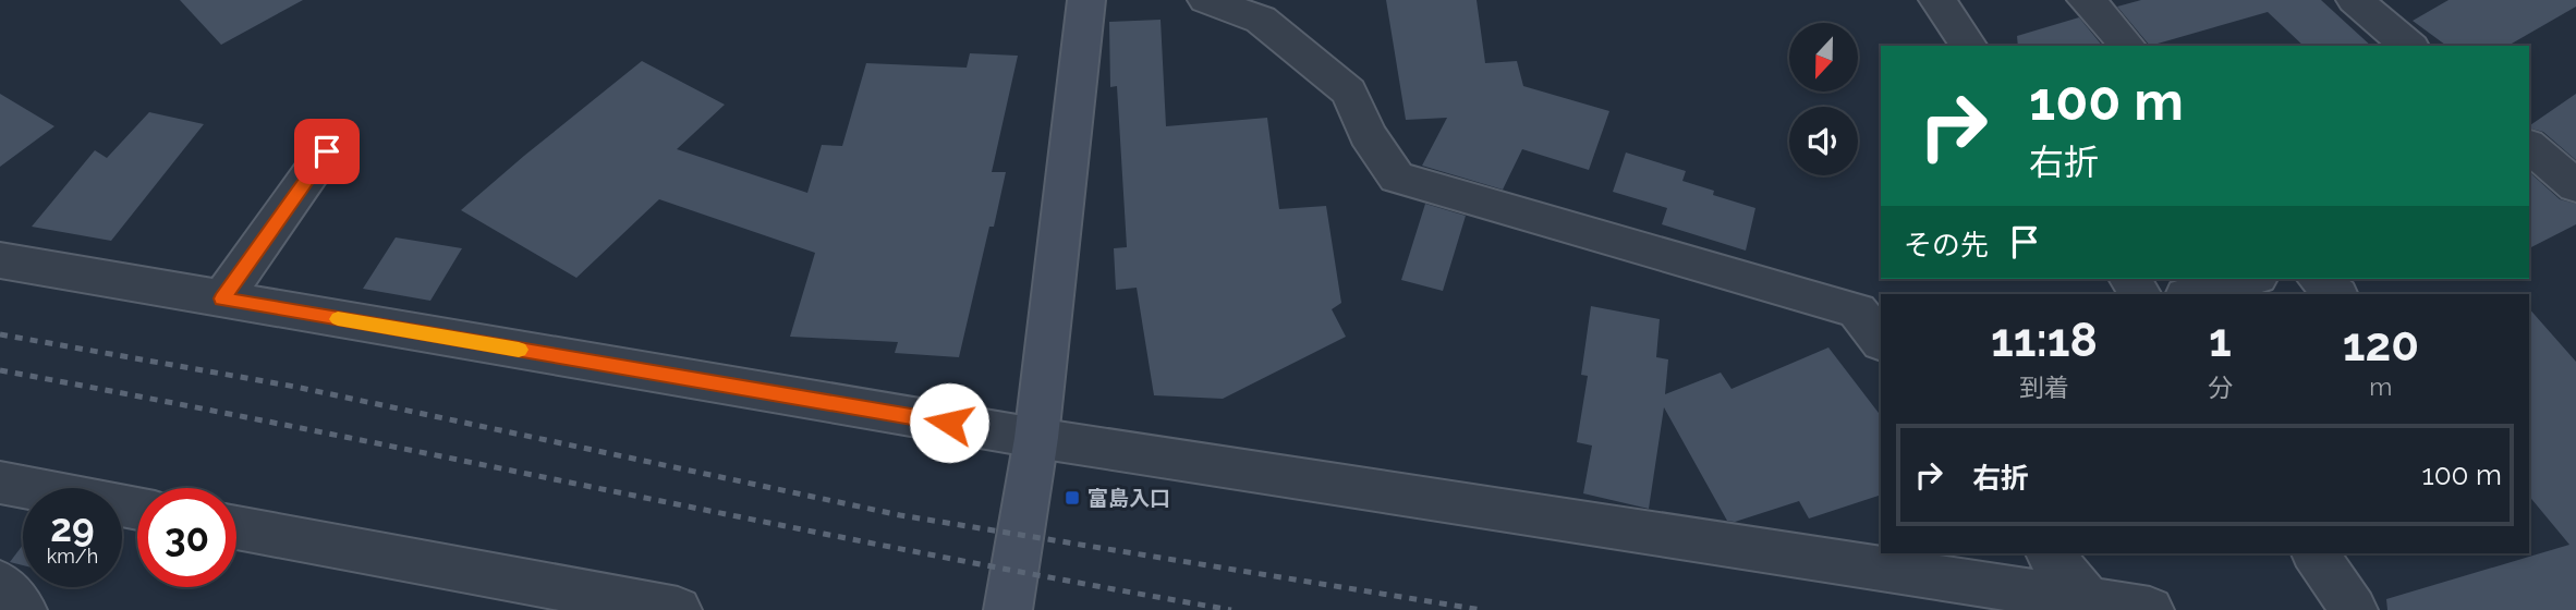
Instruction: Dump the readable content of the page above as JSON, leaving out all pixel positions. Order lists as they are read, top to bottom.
{
  "places": {
    "transit": ["富島入口"]
  },
  "north": "bottom",
  "page": {
    "turn": ["100 m", "右折"],
    "then": "その先",
    "eta": [
      "11:18",
      "到着",
      "1",
      "分",
      "120",
      "m"
    ],
    "list": [
      {
        "name": "右折",
        "value": "100 m"
      }
    ],
    "speed": "29 km/h",
    "limit": "30"
  }
}
